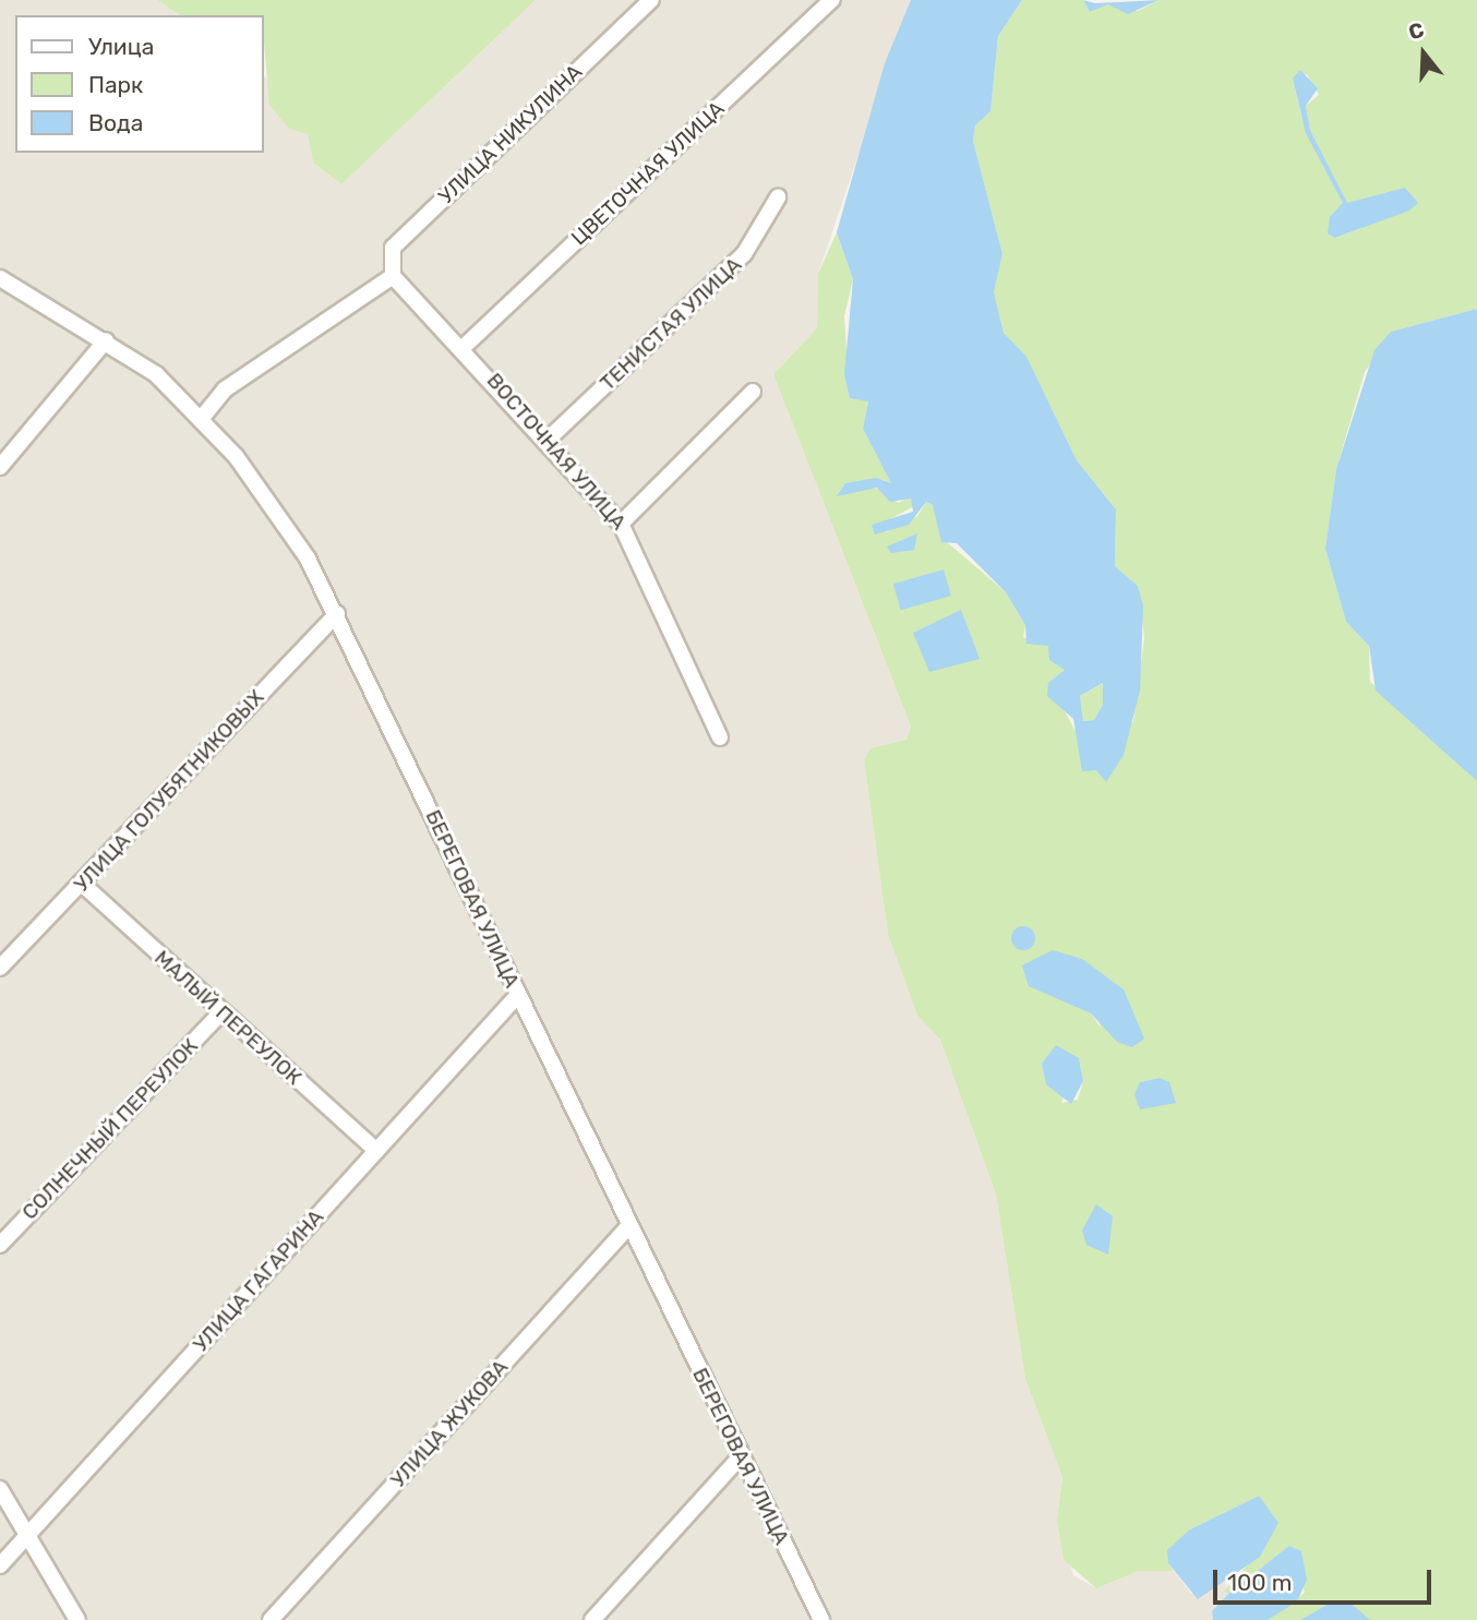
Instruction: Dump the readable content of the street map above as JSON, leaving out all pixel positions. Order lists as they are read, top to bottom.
{
  "streets": {
    "street": [
      "УЛИЦА НИКУЛИНА",
      "ЦВЕТОЧНАЯ УЛИЦА",
      "ТЕНИСТАЯ УЛИЦА",
      "ВОСТОЧНАЯ УЛИЦА",
      "УЛИЦА ГОЛУБЯТНИКОВЫХ",
      "БЕРЕГОВАЯ УЛИЦА",
      "МАЛЫЙ ПЕРЕУЛОК",
      "СОЛНЕЧНЫЙ ПЕРЕУЛОК",
      "УЛИЦА ГАГАРИНА",
      "УЛИЦА ЖУКОВА"
    ]
  },
  "crossings": [
    ["УЛИЦА НИКУЛИНА", "ВОСТОЧНАЯ УЛИЦА"],
    ["ЦВЕТОЧНАЯ УЛИЦА", "ВОСТОЧНАЯ УЛИЦА"],
    ["ТЕНИСТАЯ УЛИЦА", "ВОСТОЧНАЯ УЛИЦА"],
    ["УЛИЦА ГОЛУБЯТНИКОВЫХ", "БЕРЕГОВАЯ УЛИЦА"],
    ["УЛИЦА ГОЛУБЯТНИКОВЫХ", "МАЛЫЙ ПЕРЕУЛОК"],
    ["БЕРЕГОВАЯ УЛИЦА", "УЛИЦА ГАГАРИНА"],
    ["БЕРЕГОВАЯ УЛИЦА", "УЛИЦА ЖУКОВА"],
    ["МАЛЫЙ ПЕРЕУЛОК", "СОЛНЕЧНЫЙ ПЕРЕУЛОК"],
    ["МАЛЫЙ ПЕРЕУЛОК", "УЛИЦА ГАГАРИНА"]
  ],
  "legend": ["Улица", "Парк", "Вода"],
  "scale_bar": "100 m",
  "north": "top"
}
